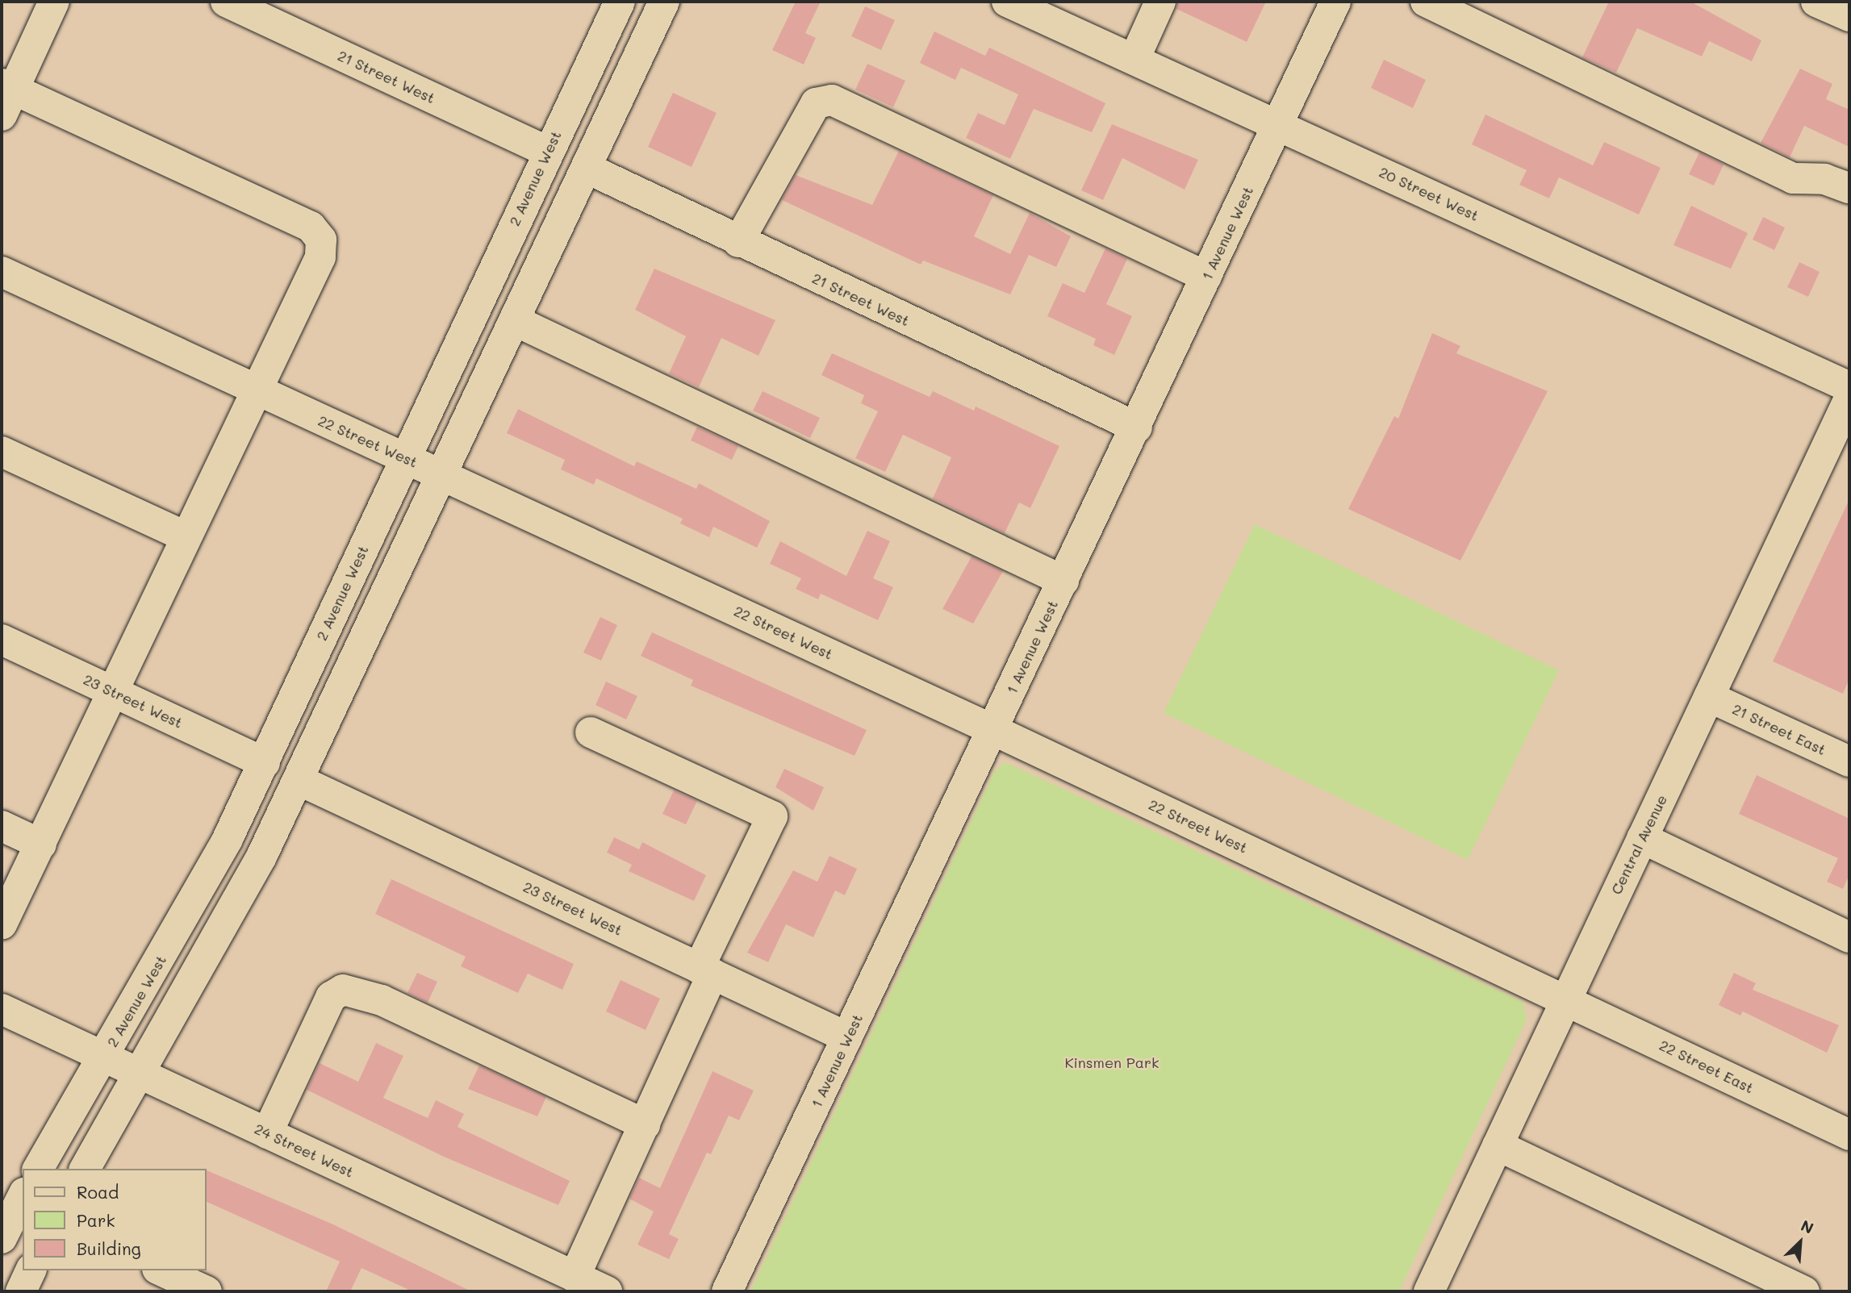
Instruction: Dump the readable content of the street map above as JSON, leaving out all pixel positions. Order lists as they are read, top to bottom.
{
  "streets": {
    "main road": [
      "21 Street West",
      "2 Avenue West",
      "20 Street West",
      "1 Avenue West",
      "22 Street West",
      "23 Street West",
      "21 Street East",
      "Central Avenue",
      "22 Street East",
      "24 Street West"
    ]
  },
  "crossings": [
    ["21 Street West", "2 Avenue West"],
    ["21 Street West", "1 Avenue West"],
    ["2 Avenue West", "22 Street West"],
    ["2 Avenue West", "23 Street West"],
    ["2 Avenue West", "24 Street West"],
    ["20 Street West", "1 Avenue West"],
    ["1 Avenue West", "22 Street West"],
    ["1 Avenue West", "23 Street West"],
    ["22 Street West", "Central Avenue"],
    ["22 Street West", "22 Street East"],
    ["21 Street East", "Central Avenue"],
    ["Central Avenue", "22 Street East"]
  ],
  "parks": ["Kinsmen Park"],
  "legend": ["Road", "Park", "Building"],
  "north": "top right"
}
